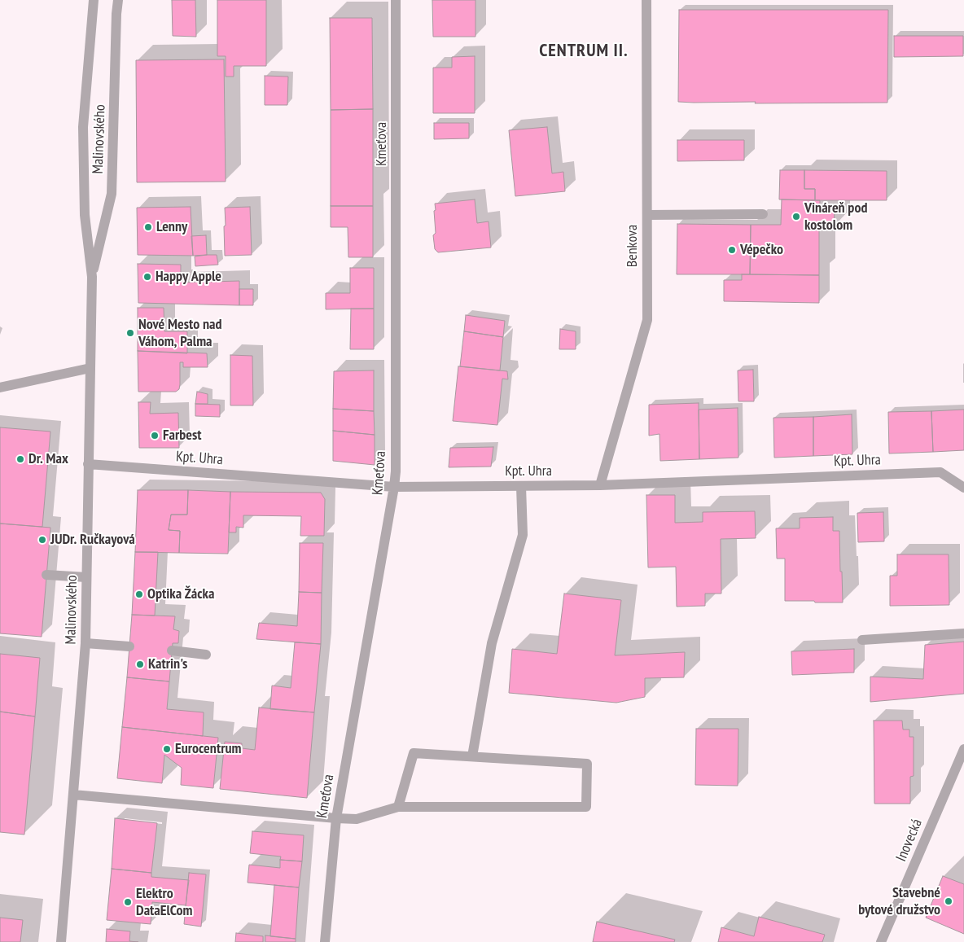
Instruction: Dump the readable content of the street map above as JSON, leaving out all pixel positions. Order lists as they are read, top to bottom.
{
  "streets": {
    "street": [
      "Malinovského",
      "Kmeťova",
      "Benkova",
      "Kpt. Uhra",
      "Inovecká"
    ]
  },
  "crossings": [
    ["Malinovského", "Kpt. Uhra"],
    ["Kmeťova", "Kpt. Uhra"],
    ["Benkova", "Kpt. Uhra"]
  ],
  "districts": ["CENTRUM II."],
  "places": [
    "Vináreň pod kostolom",
    "Lenny",
    "Vépečko",
    "Happy Apple",
    "Nové Mesto nad Váhom, Palma",
    "Farbest",
    "Dr. Max",
    "JUDr. Ručkayová",
    "Optika Žácka",
    "Katrin's",
    "Eurocentrum",
    "Stavebné bytové družstvo",
    "Elektro DataElCom"
  ]
}
